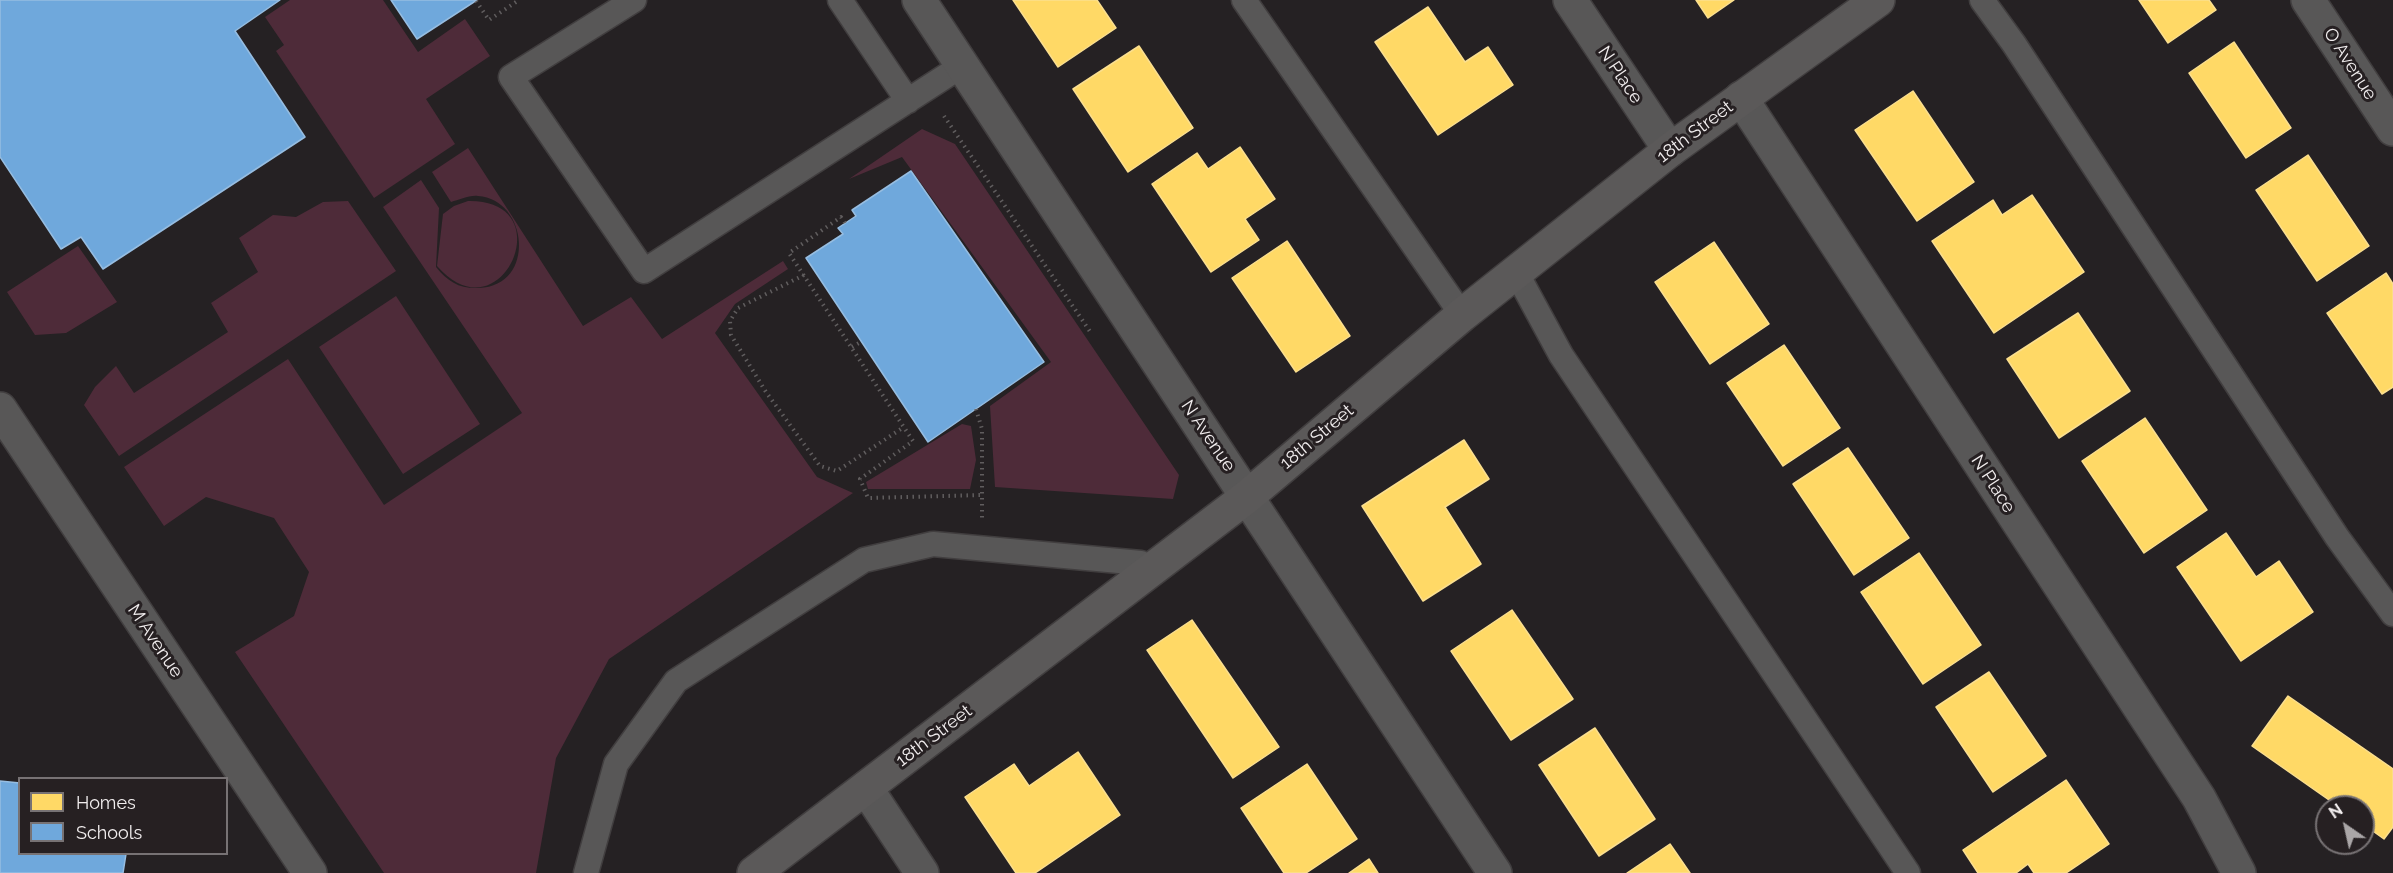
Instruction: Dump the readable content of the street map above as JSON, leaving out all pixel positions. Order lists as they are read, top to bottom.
{
  "streets": {
    "street": [
      "O Avenue",
      "N Place",
      "18th Street",
      "N Avenue",
      "M Avenue"
    ]
  },
  "crossings": [
    ["N Place", "18th Street"],
    ["18th Street", "N Avenue"]
  ],
  "legend": ["Homes", "Schools"],
  "north": "top left"
}
